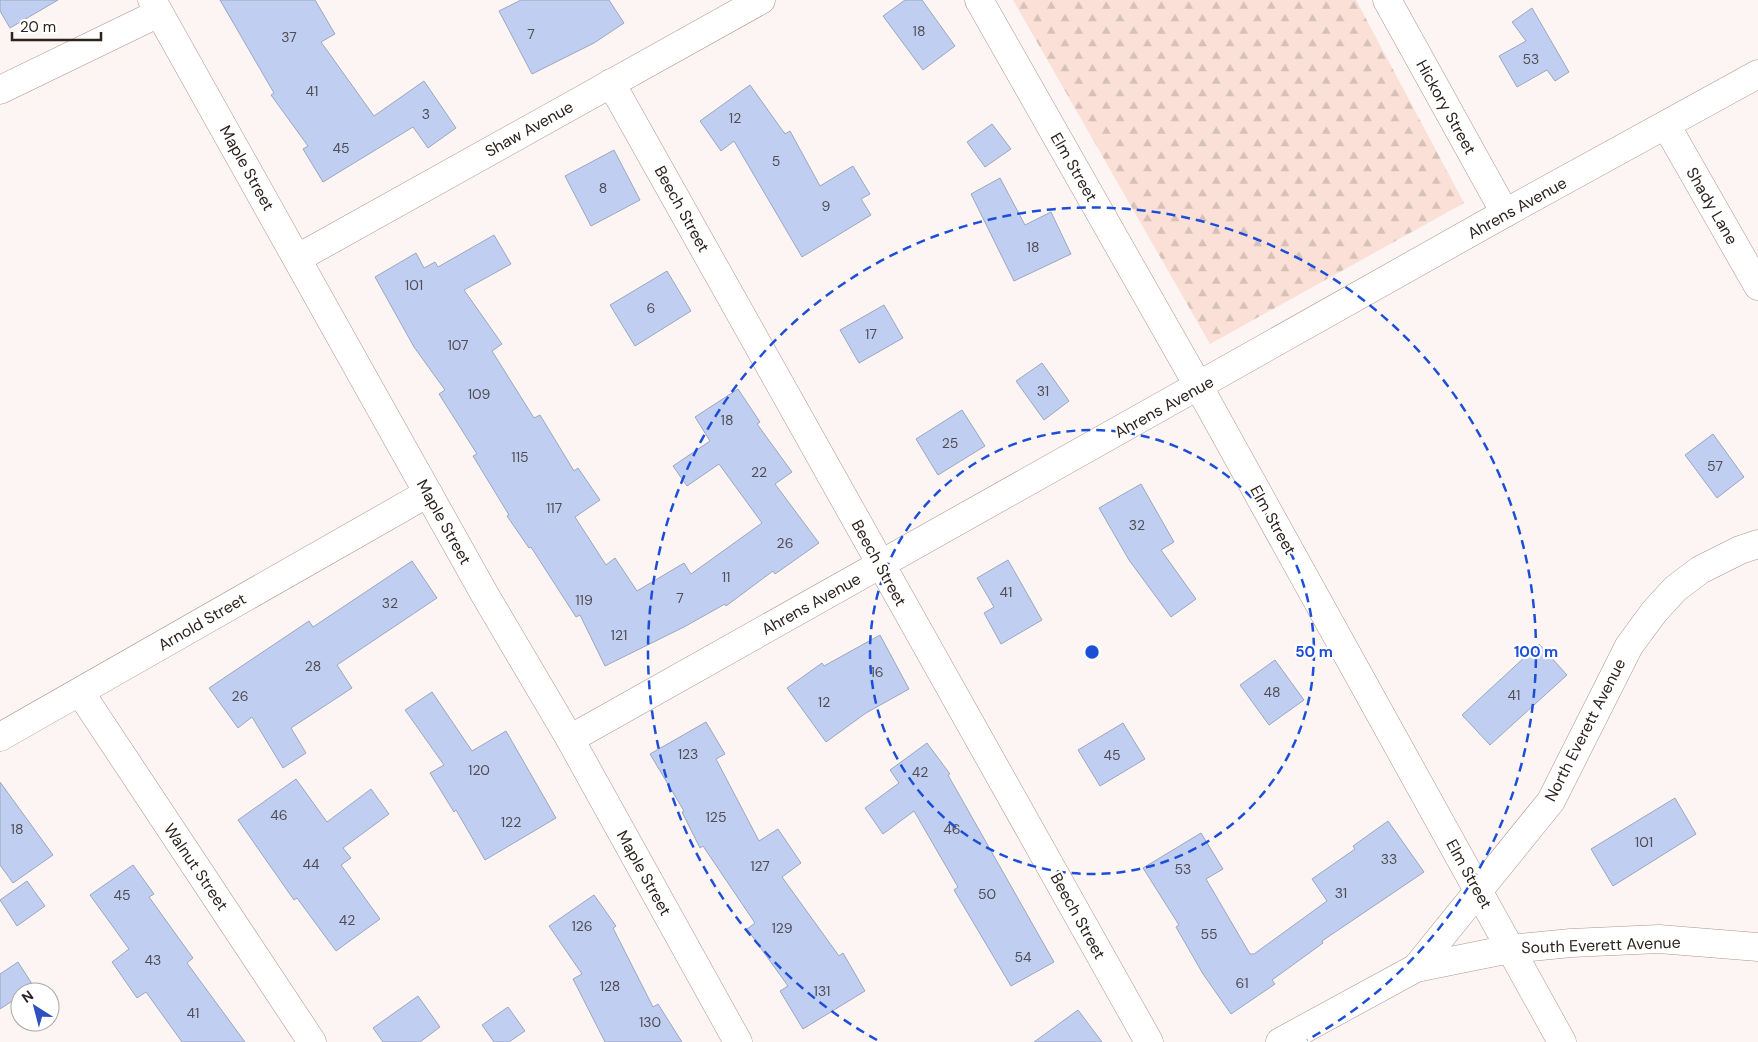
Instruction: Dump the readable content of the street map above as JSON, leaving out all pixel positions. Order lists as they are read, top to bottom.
{
  "streets": {
    "street": [
      "Hickory Street",
      "Shaw Avenue",
      "Elm Street",
      "Maple Street",
      "Shady Lane",
      "Ahrens Avenue",
      "Beech Street",
      "Arnold Street",
      "North Everett Avenue",
      "Walnut Street",
      "South Everett Avenue"
    ]
  },
  "crossings": [
    ["Hickory Street", "Ahrens Avenue"],
    ["Shaw Avenue", "Maple Street"],
    ["Shaw Avenue", "Beech Street"],
    ["Elm Street", "Ahrens Avenue"],
    ["Elm Street", "North Everett Avenue"],
    ["Elm Street", "South Everett Avenue"],
    ["Maple Street", "Ahrens Avenue"],
    ["Maple Street", "Arnold Street"],
    ["Shady Lane", "Ahrens Avenue"],
    ["Ahrens Avenue", "Beech Street"],
    ["Arnold Street", "Walnut Street"],
    ["North Everett Avenue", "South Everett Avenue"]
  ],
  "house_numbers": [
    "18",
    "7",
    "37",
    "53",
    "41",
    "3",
    "12",
    "45",
    "5",
    "8",
    "9",
    "18",
    "101",
    "6",
    "17",
    "107",
    "31",
    "109",
    "18",
    "25",
    "115",
    "57",
    "22",
    "117",
    "32",
    "26",
    "11",
    "41",
    "7",
    "119",
    "32",
    "121",
    "28",
    "16",
    "48",
    "41",
    "26",
    "12",
    "123",
    "45",
    "120",
    "42",
    "46",
    "125",
    "122",
    "18",
    "46",
    "101",
    "33",
    "44",
    "127",
    "53",
    "31",
    "50",
    "45",
    "42",
    "126",
    "129",
    "55",
    "54",
    "43",
    "61",
    "128",
    "131",
    "41",
    "130"
  ],
  "scale_bar": "20 m",
  "north": "top left",
  "rings": ["50 m", "100 m"]
}
